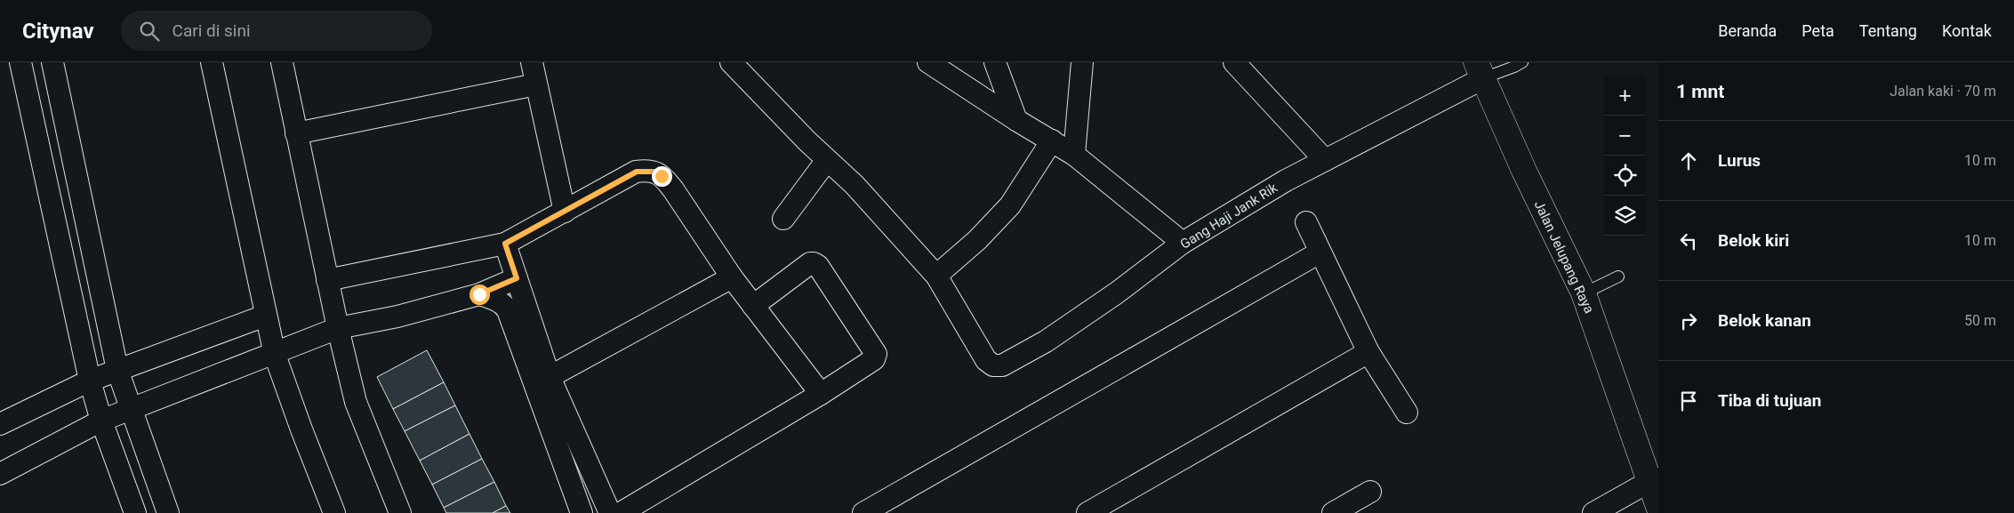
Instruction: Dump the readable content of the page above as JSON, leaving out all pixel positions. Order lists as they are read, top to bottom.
{
  "streets": {
    "street": ["Gang Haji Jank Rik", "Jalan Jelupang Raya"]
  },
  "crossings": [
    ["Gang Haji Jank Rik", "Jalan Jelupang Raya"]
  ],
  "page": {
    "header": "Citynav",
    "search": "Cari di sini",
    "nav": [
      "Beranda",
      "Peta",
      "Tentang",
      "Kontak"
    ],
    "heading": ["1 mnt", "Jalan kaki · 70 m"],
    "map_buttons": ["+", "−"],
    "list": [
      ["Lurus", "10 m"],
      ["Belok kiri", "10 m"],
      ["Belok kanan", "50 m"],
      "Tiba di tujuan"
    ]
  }
}
